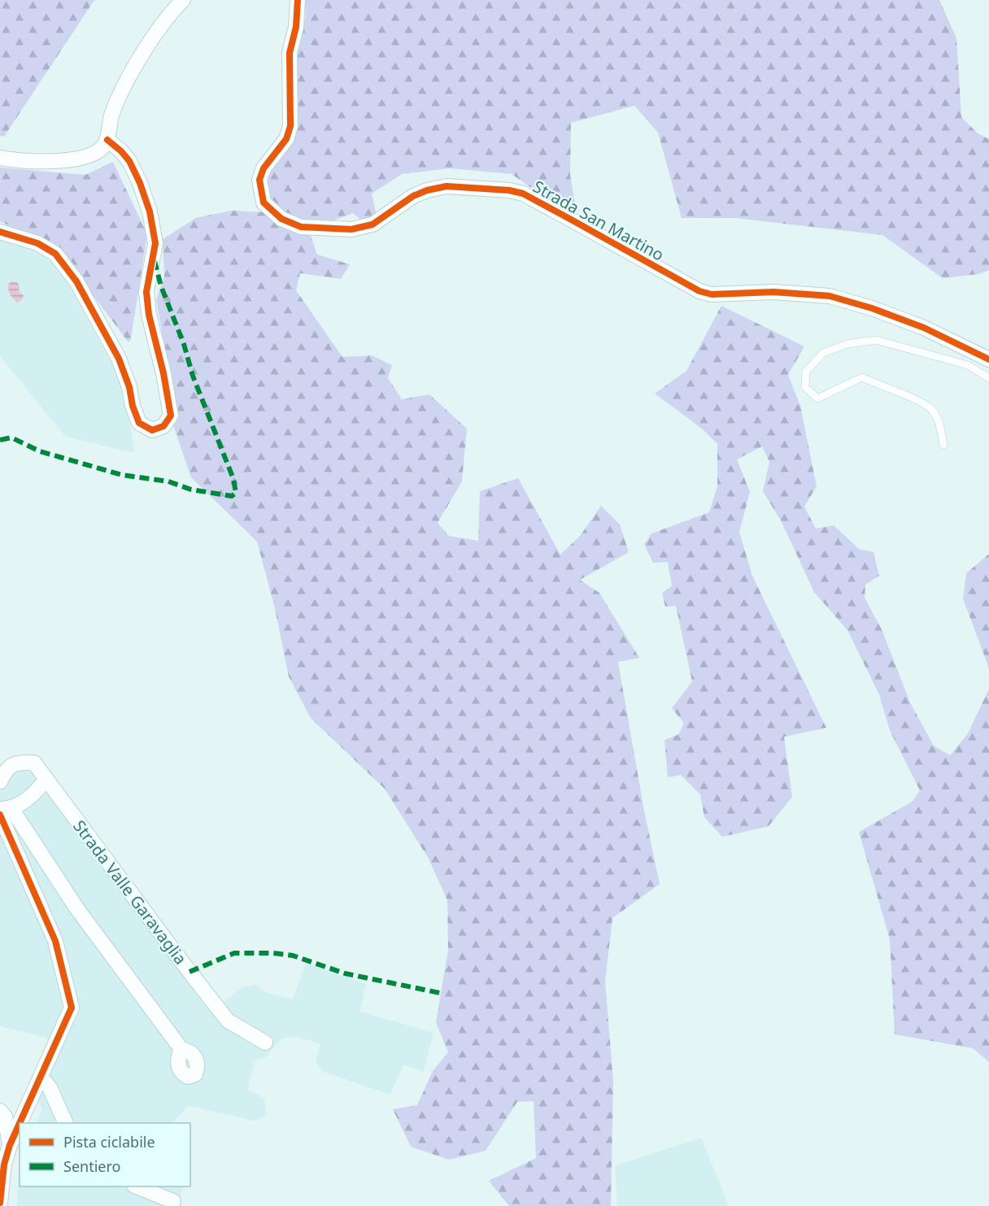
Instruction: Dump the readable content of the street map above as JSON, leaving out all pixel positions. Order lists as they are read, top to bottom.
{
  "streets": {
    "street": ["Strada San Martino", "Strada Valle Garavaglia"]
  },
  "legend": ["Pista ciclabile", "Sentiero"]
}
